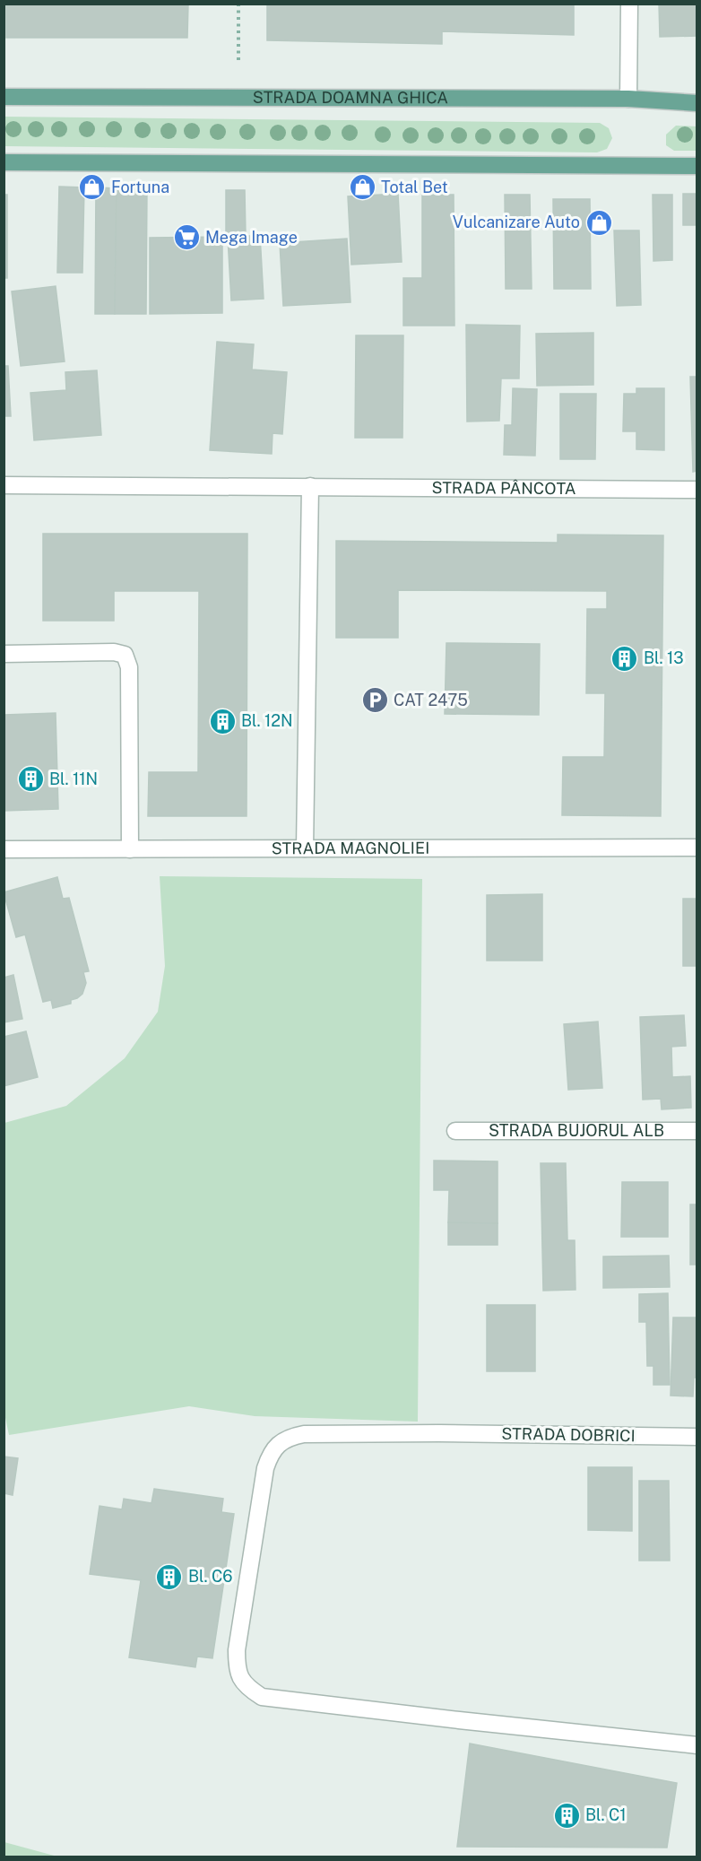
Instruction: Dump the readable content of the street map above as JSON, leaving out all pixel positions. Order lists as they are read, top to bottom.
{
  "streets": {
    "main road": ["STRADA DOAMNA GHICA"],
    "street": [
      "STRADA PÂNCOTA",
      "STRADA MAGNOLIEI",
      "STRADA BUJORUL ALB",
      "STRADA DOBRICI"
    ]
  },
  "places": {
    "shop": ["Fortuna", "Total Bet", "Vulcanizare Auto"],
    "supermarket": ["Mega Image"],
    "building": [
      "Bl. 13",
      "Bl. 12N",
      "Bl. 11N",
      "Bl. C6",
      "Bl. C1"
    ],
    "parking": ["CAT 2475"]
  }
}
